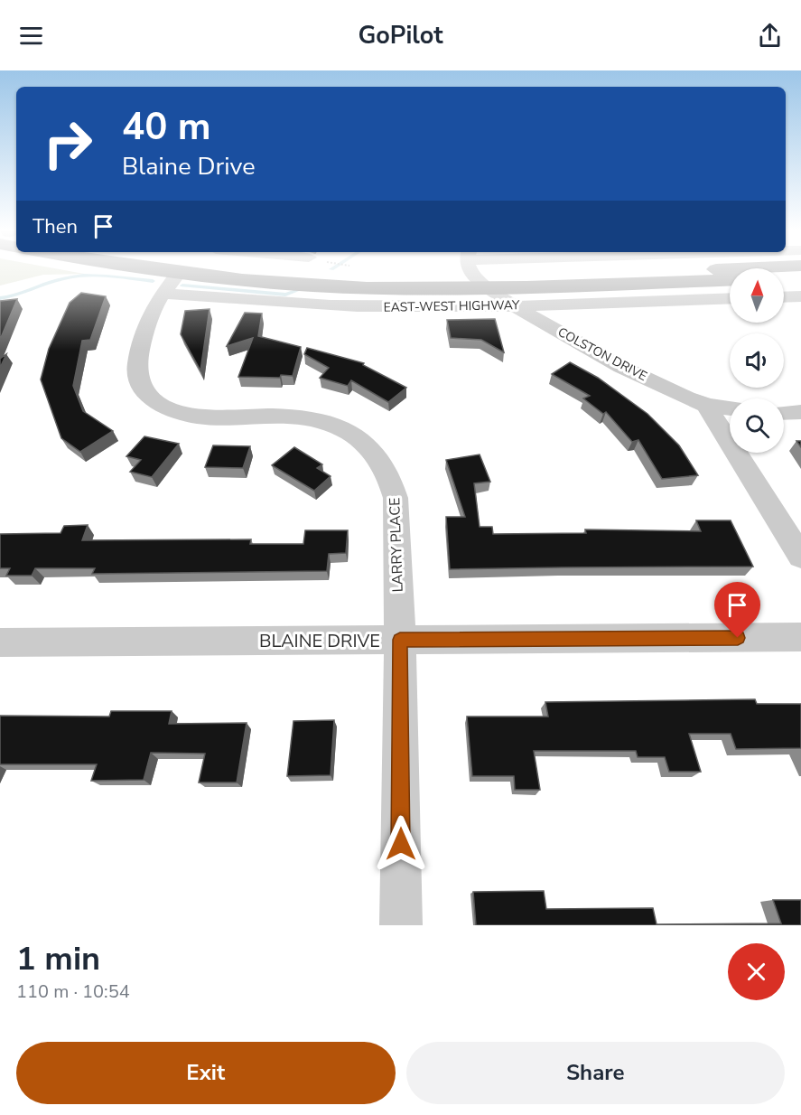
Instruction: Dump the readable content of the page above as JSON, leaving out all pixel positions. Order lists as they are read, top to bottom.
{
  "streets": {
    "main road": ["EAST-WEST HIGHWAY"],
    "street": ["COLSTON DRIVE", "LARRY PLACE", "BLAINE DRIVE"]
  },
  "crossings": [
    ["EAST-WEST HIGHWAY", "COLSTON DRIVE"],
    ["EAST-WEST HIGHWAY", "LARRY PLACE"],
    ["LARRY PLACE", "BLAINE DRIVE"]
  ],
  "north": "top",
  "page": {
    "header": "GoPilot",
    "turn": ["40 m", "Blaine Drive"],
    "then": "Then",
    "heading": ["1 min", "110 m · 10:54"],
    "buttons": ["Exit", "Share"]
  }
}
